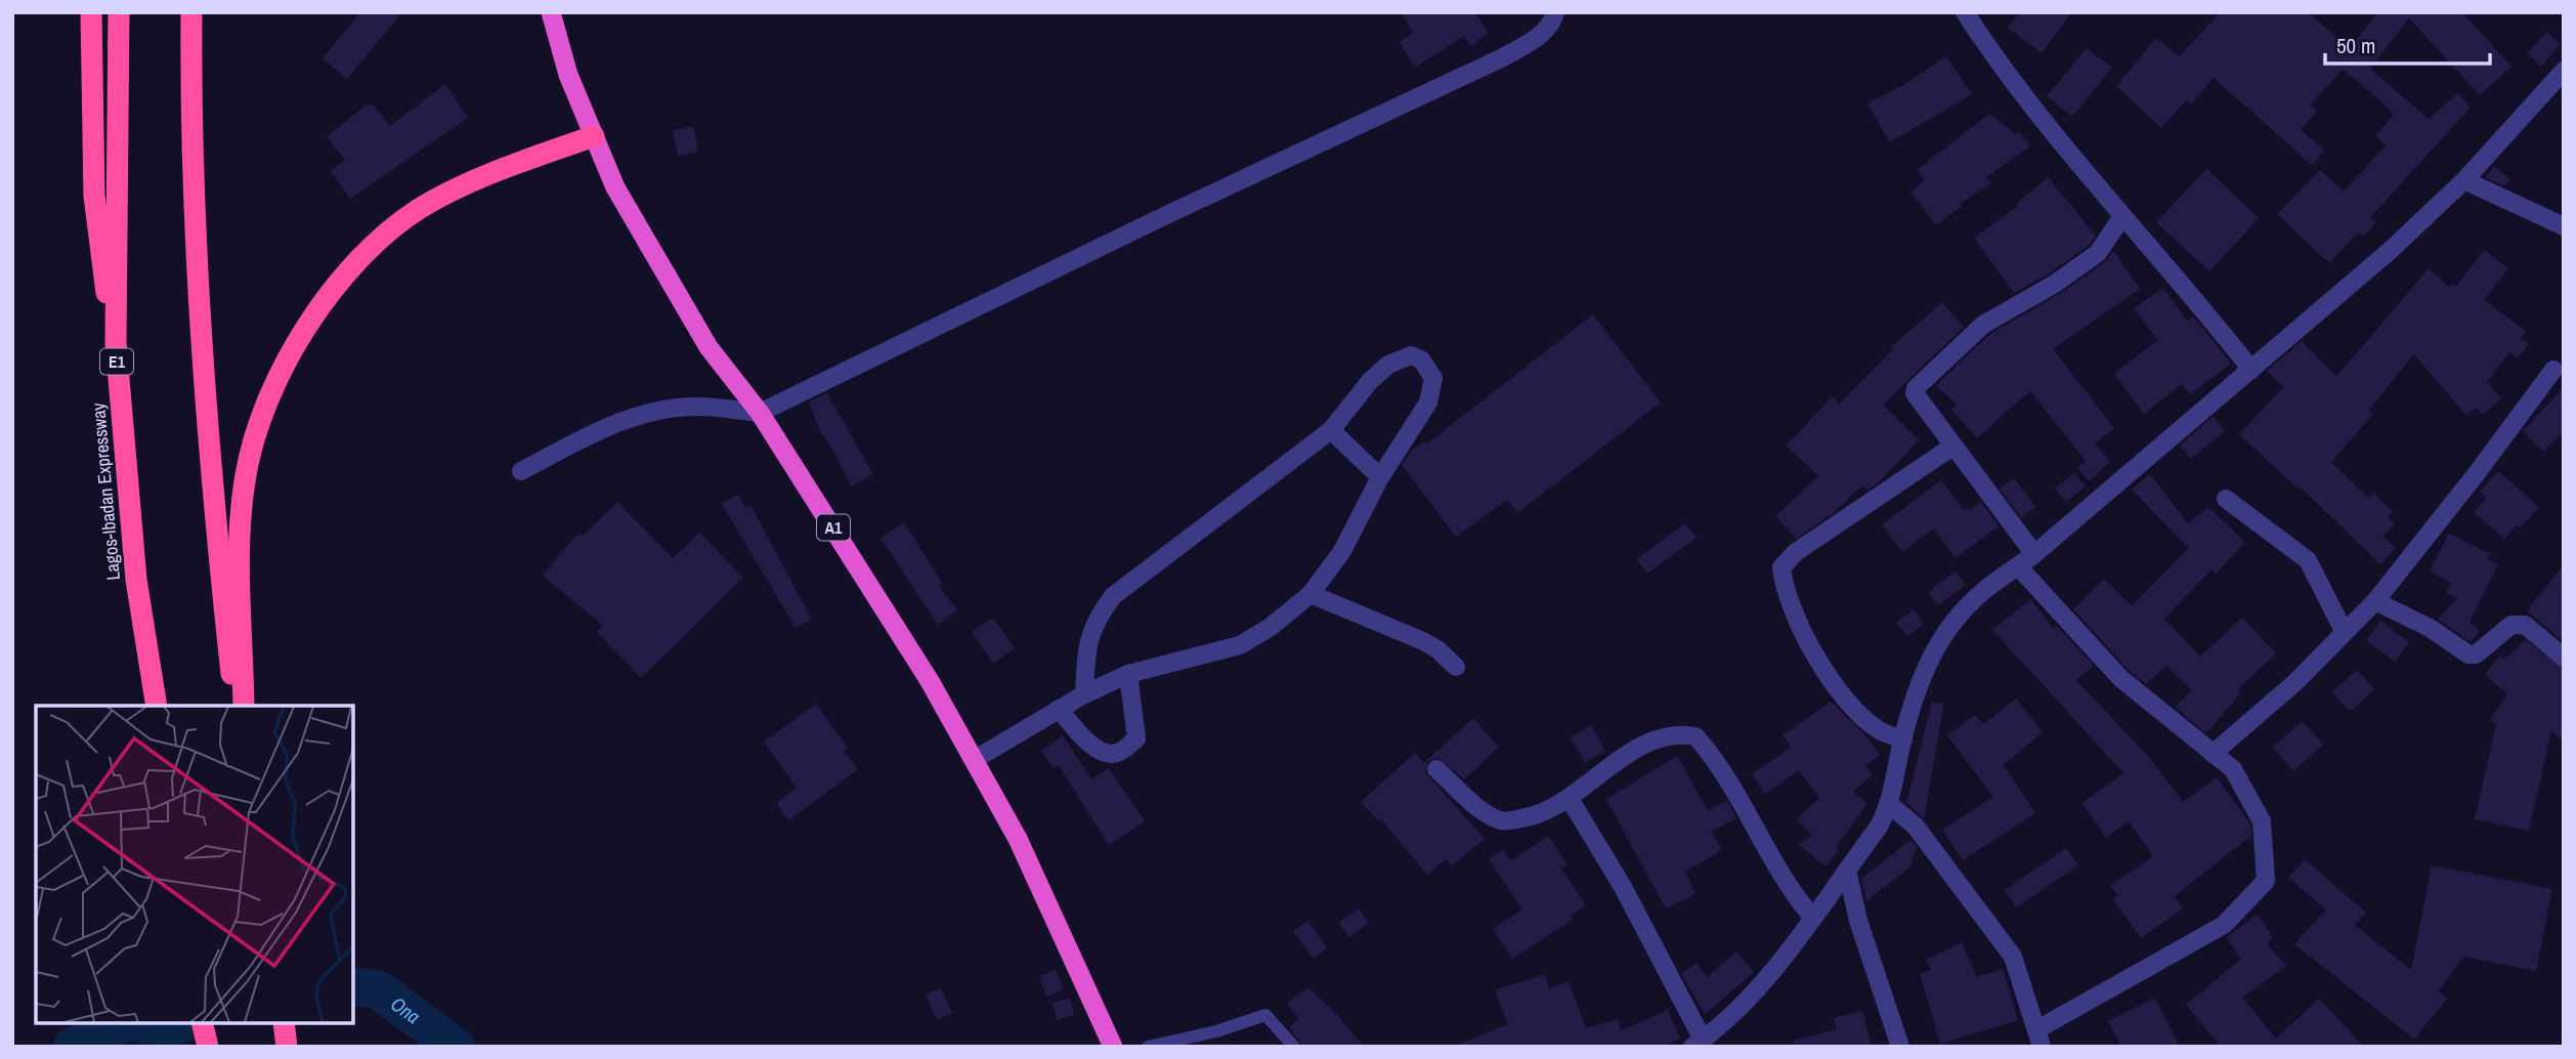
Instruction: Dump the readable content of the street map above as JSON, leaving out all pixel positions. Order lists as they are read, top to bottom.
{
  "streets": {
    "highway": ["E1", "Lagos-Ibadan Expressway", "A1"]
  },
  "water": ["Ona"],
  "scale_bar": "50 m"
}
